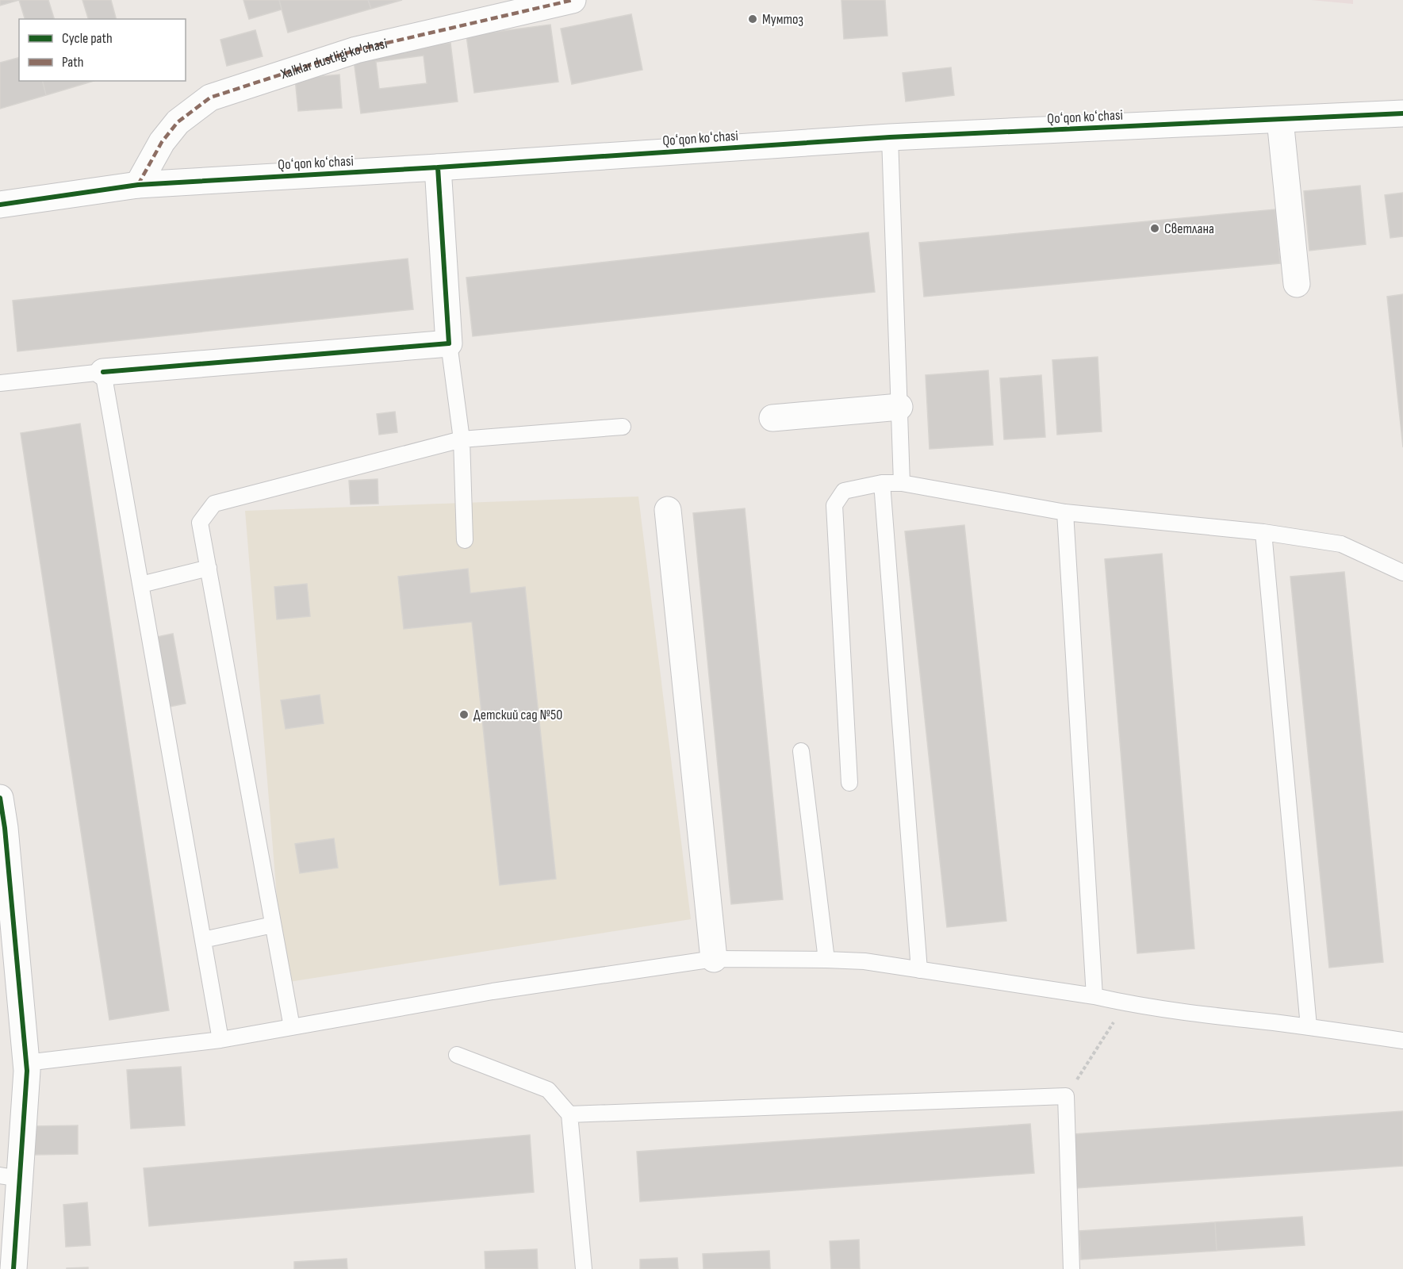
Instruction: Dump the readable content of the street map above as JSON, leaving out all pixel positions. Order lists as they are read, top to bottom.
{
  "streets": {
    "street": ["Xalklar dustligi ko'chasi", "Qoʻqon koʻchasi"]
  },
  "crossings": [
    ["Xalklar dustligi ko'chasi", "Qoʻqon koʻchasi"]
  ],
  "places": ["Mумтоз", "Светлана", "Детский сад №50"],
  "legend": ["Cycle path", "Path"]
}
